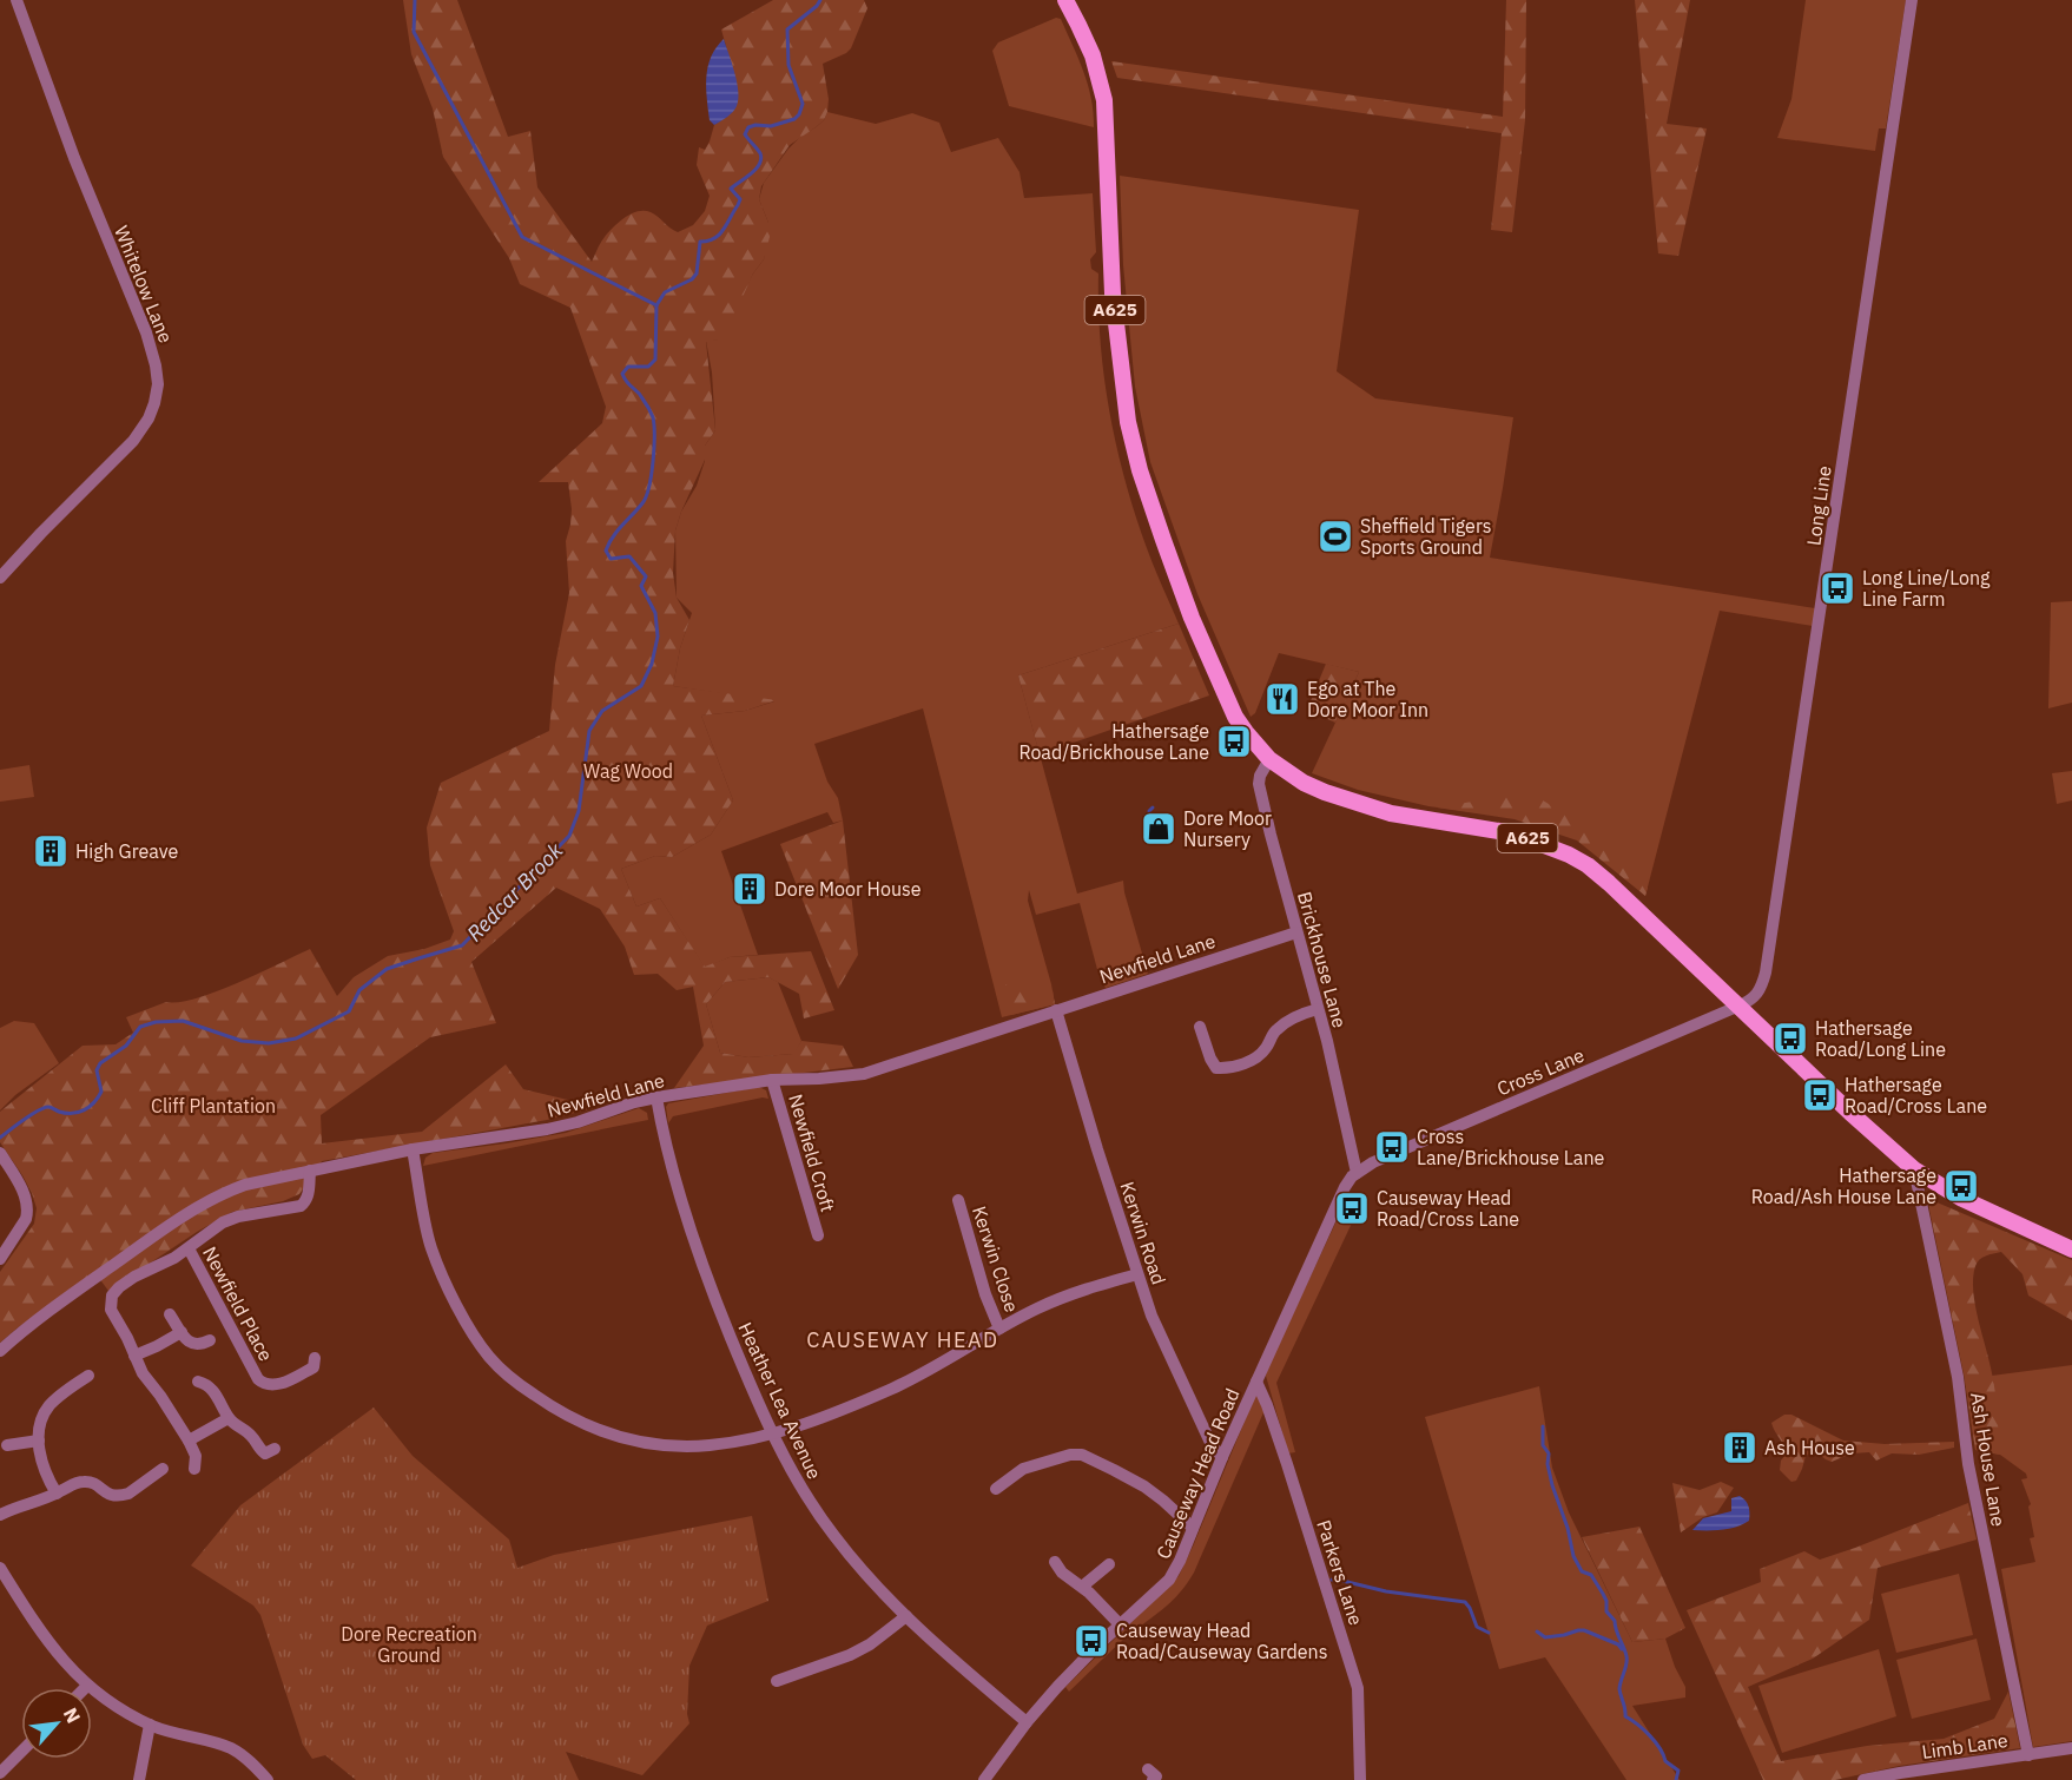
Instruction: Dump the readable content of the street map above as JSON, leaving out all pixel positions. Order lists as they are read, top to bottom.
{
  "streets": {
    "main road": ["A625"],
    "street": [
      "Whitelow Lane",
      "Long Line",
      "Newfield Lane",
      "Brickhouse Lane",
      "Cross Lane",
      "Newfield Croft",
      "Kerwin Road",
      "Kerwin Close",
      "Newfield Place",
      "Heather Lea Avenue",
      "Ash House Lane",
      "Causeway Head Road",
      "Parkers Lane",
      "Limb Lane"
    ]
  },
  "crossings": [
    ["A625", "Long Line"],
    ["A625", "Brickhouse Lane"],
    ["A625", "Cross Lane"],
    ["A625", "Ash House Lane"],
    ["Long Line", "Cross Lane"],
    ["Newfield Lane", "Brickhouse Lane"],
    ["Newfield Lane", "Newfield Croft"],
    ["Newfield Lane", "Kerwin Road"],
    ["Newfield Lane", "Newfield Place"],
    ["Newfield Lane", "Heather Lea Avenue"],
    ["Brickhouse Lane", "Cross Lane"],
    ["Brickhouse Lane", "Causeway Head Road"],
    ["Cross Lane", "Causeway Head Road"],
    ["Kerwin Road", "Causeway Head Road"],
    ["Heather Lea Avenue", "Causeway Head Road"],
    ["Ash House Lane", "Limb Lane"],
    ["Causeway Head Road", "Parkers Lane"]
  ],
  "districts": ["CAUSEWAY HEAD"],
  "water": ["Redcar Brook"],
  "parks": ["Wag Wood", "Cliff Plantation", "Dore Recreation Ground"],
  "places": {
    "sports": ["Sheffield Tigers Sports Ground"],
    "bus stop": [
      "Long Line/Long Line Farm",
      "Hathersage Road/Brickhouse Lane",
      "Hathersage Road/Long Line",
      "Hathersage Road/Cross Lane",
      "Cross Lane/Brickhouse Lane",
      "Hathersage Road/Ash House Lane",
      "Causeway Head Road/Cross Lane",
      "Causeway Head Road/Causeway Gardens"
    ],
    "restaurant": ["Ego at The Dore Moor Inn"],
    "shop": ["Dore Moor Nursery"],
    "building": ["High Greave", "Dore Moor House", "Ash House"]
  },
  "north": "top right"
}
